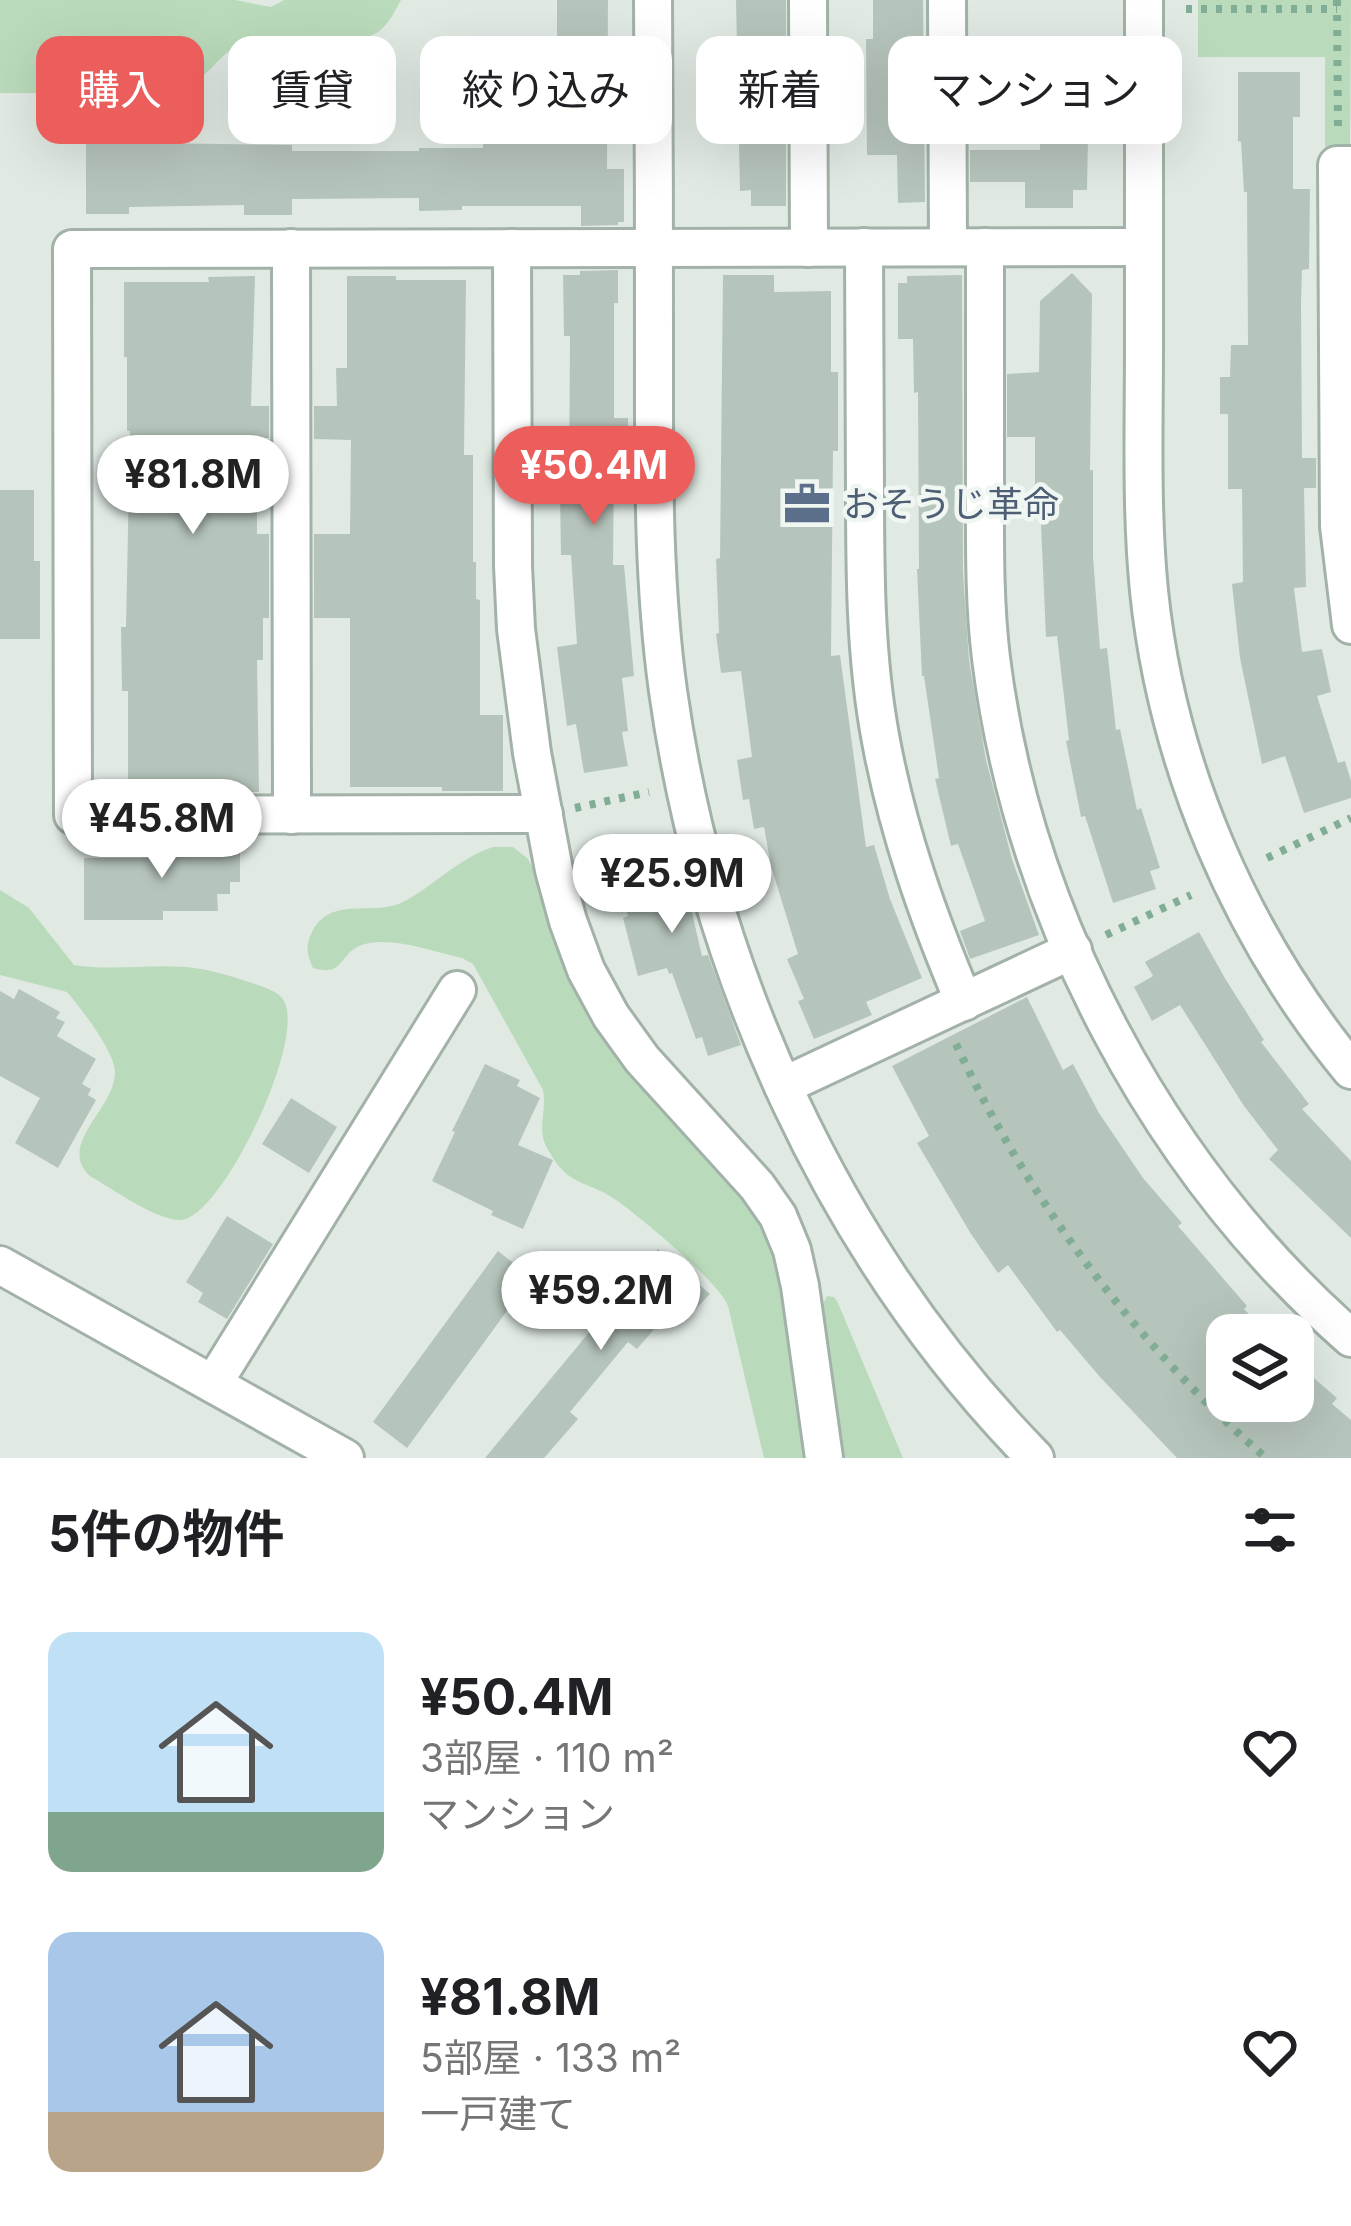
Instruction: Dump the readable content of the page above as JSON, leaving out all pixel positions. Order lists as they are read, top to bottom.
{
  "places": {
    "office": ["おそうじ革命"]
  },
  "page": {
    "chip": [
      "購入",
      "賃貸",
      "絞り込み",
      "新着",
      "マンション"
    ],
    "price": [
      "¥50.4M",
      "¥81.8M",
      "¥45.8M",
      "¥25.9M",
      "¥59.2M"
    ],
    "heading": "5件の物件",
    "list": [
      {
        "name": "¥50.4M",
        "note": "3部屋 · 110 m² · マンション"
      },
      {
        "name": "¥81.8M",
        "note": "5部屋 · 133 m² · 一戸建て"
      }
    ]
  }
}
